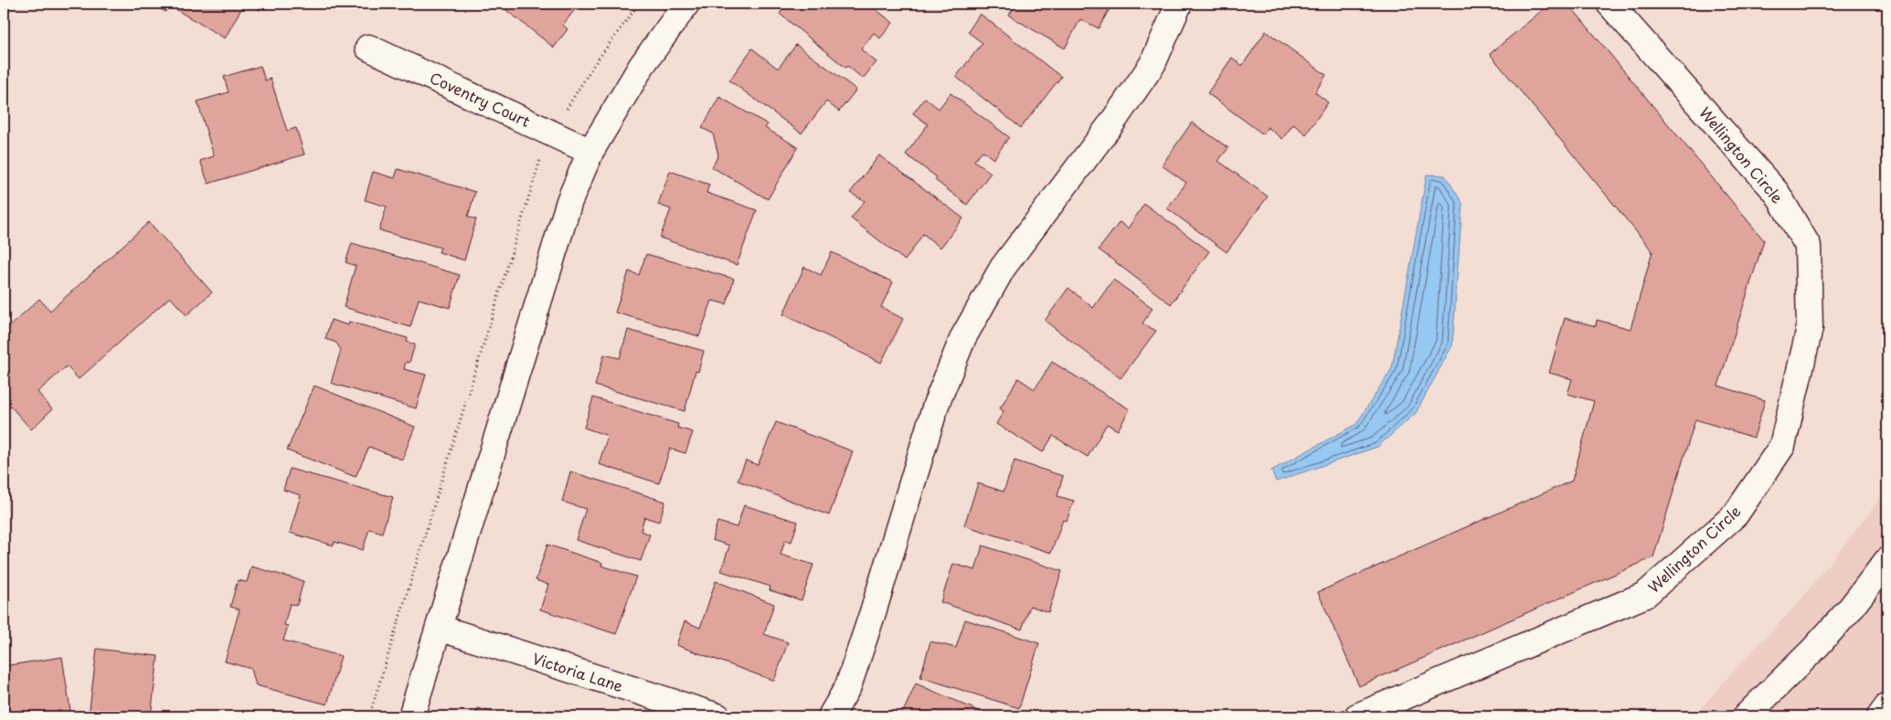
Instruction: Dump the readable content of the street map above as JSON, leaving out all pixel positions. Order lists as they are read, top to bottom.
{
  "streets": {
    "street": ["Coventry Court", "Wellington Circle", "Victoria Lane"]
  }
}
